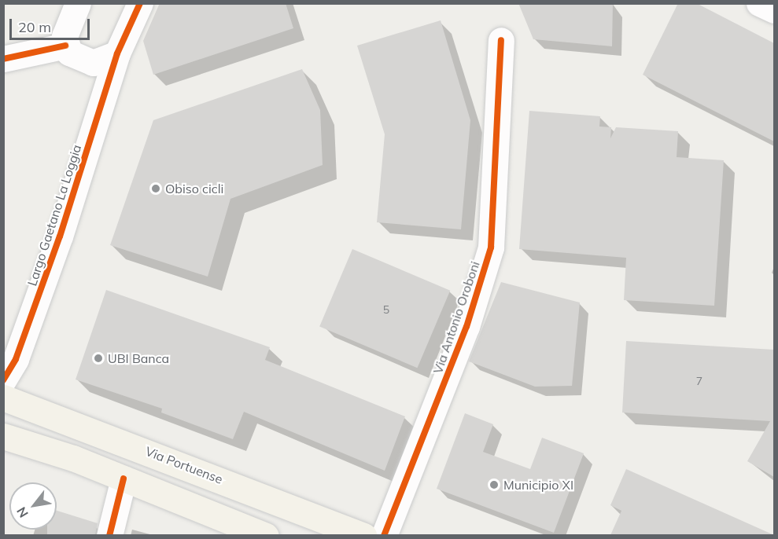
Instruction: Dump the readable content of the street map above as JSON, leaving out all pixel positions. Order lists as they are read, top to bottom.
{
  "streets": {
    "main road": ["Via Portuense"],
    "street": ["Largo Gaetano La Loggia", "Via Antonio Oroboni"]
  },
  "places": ["Obiso cicli", "UBI Banca", "Municipio XI"],
  "house_numbers": ["5", "7"],
  "scale_bar": "20 m",
  "north": "bottom left"
}
